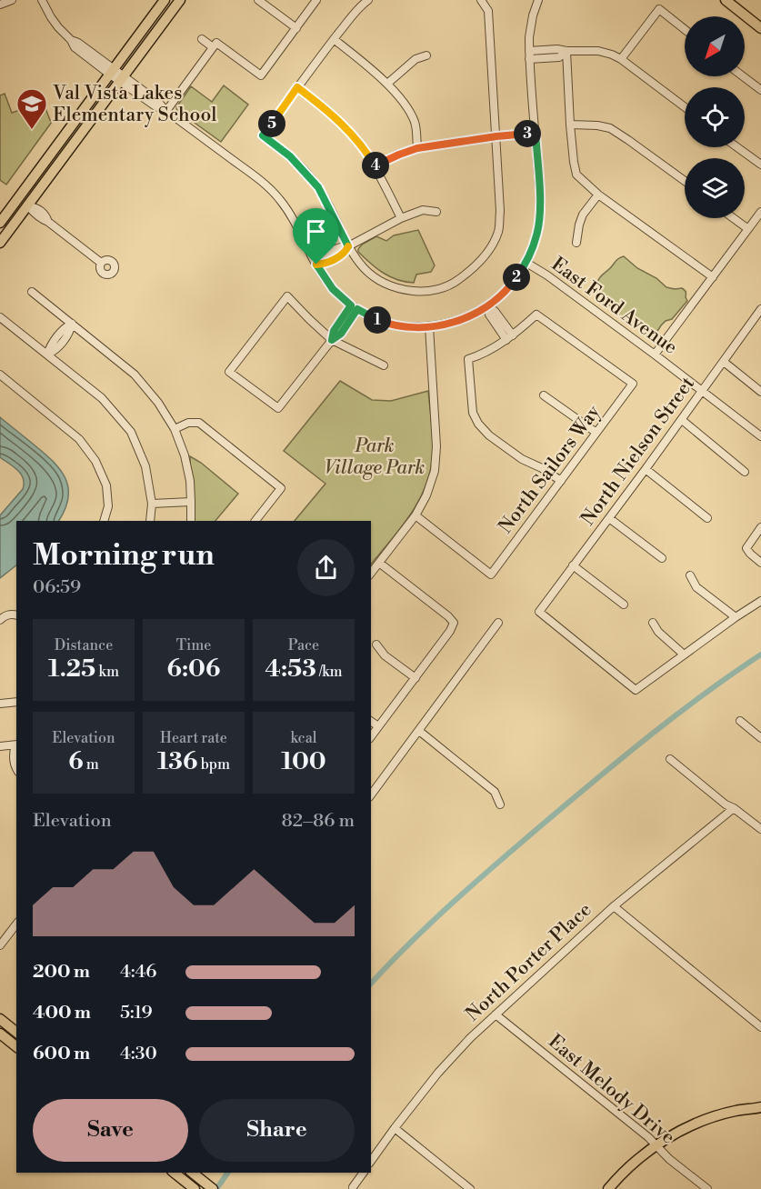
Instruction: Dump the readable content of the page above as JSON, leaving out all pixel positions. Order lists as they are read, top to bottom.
{
  "streets": {
    "street": [
      "East Ford Avenue",
      "North Nielson Street",
      "North Sailors Way",
      "North Porter Place",
      "East Melody Drive"
    ]
  },
  "crossings": [
    ["East Ford Avenue", "North Nielson Street"],
    ["North Porter Place", "East Melody Drive"]
  ],
  "parks": ["Park Village Park"],
  "places": {
    "school or university": ["Val Vista Lakes Elementary School"]
  },
  "north": "bottom left",
  "page": {
    "pins": [
      "5",
      "3",
      "4",
      "2",
      "1"
    ],
    "heading": ["Morning run", "06:59"],
    "stats": [
      ["Distance", "1.25 km"],
      ["Time", "6:06"],
      ["Pace", "4:53 /km"],
      ["Elevation", "6 m"],
      ["Heart rate", "136 bpm"],
      ["kcal", "100"]
    ],
    "chart": ["Elevation", "82–86 m"],
    "list": [
      {
        "name": "200 m",
        "note": "4:46"
      },
      {
        "name": "400 m",
        "note": "5:19"
      },
      {
        "name": "600 m",
        "note": "4:30"
      }
    ],
    "buttons": ["Save", "Share"]
  }
}
